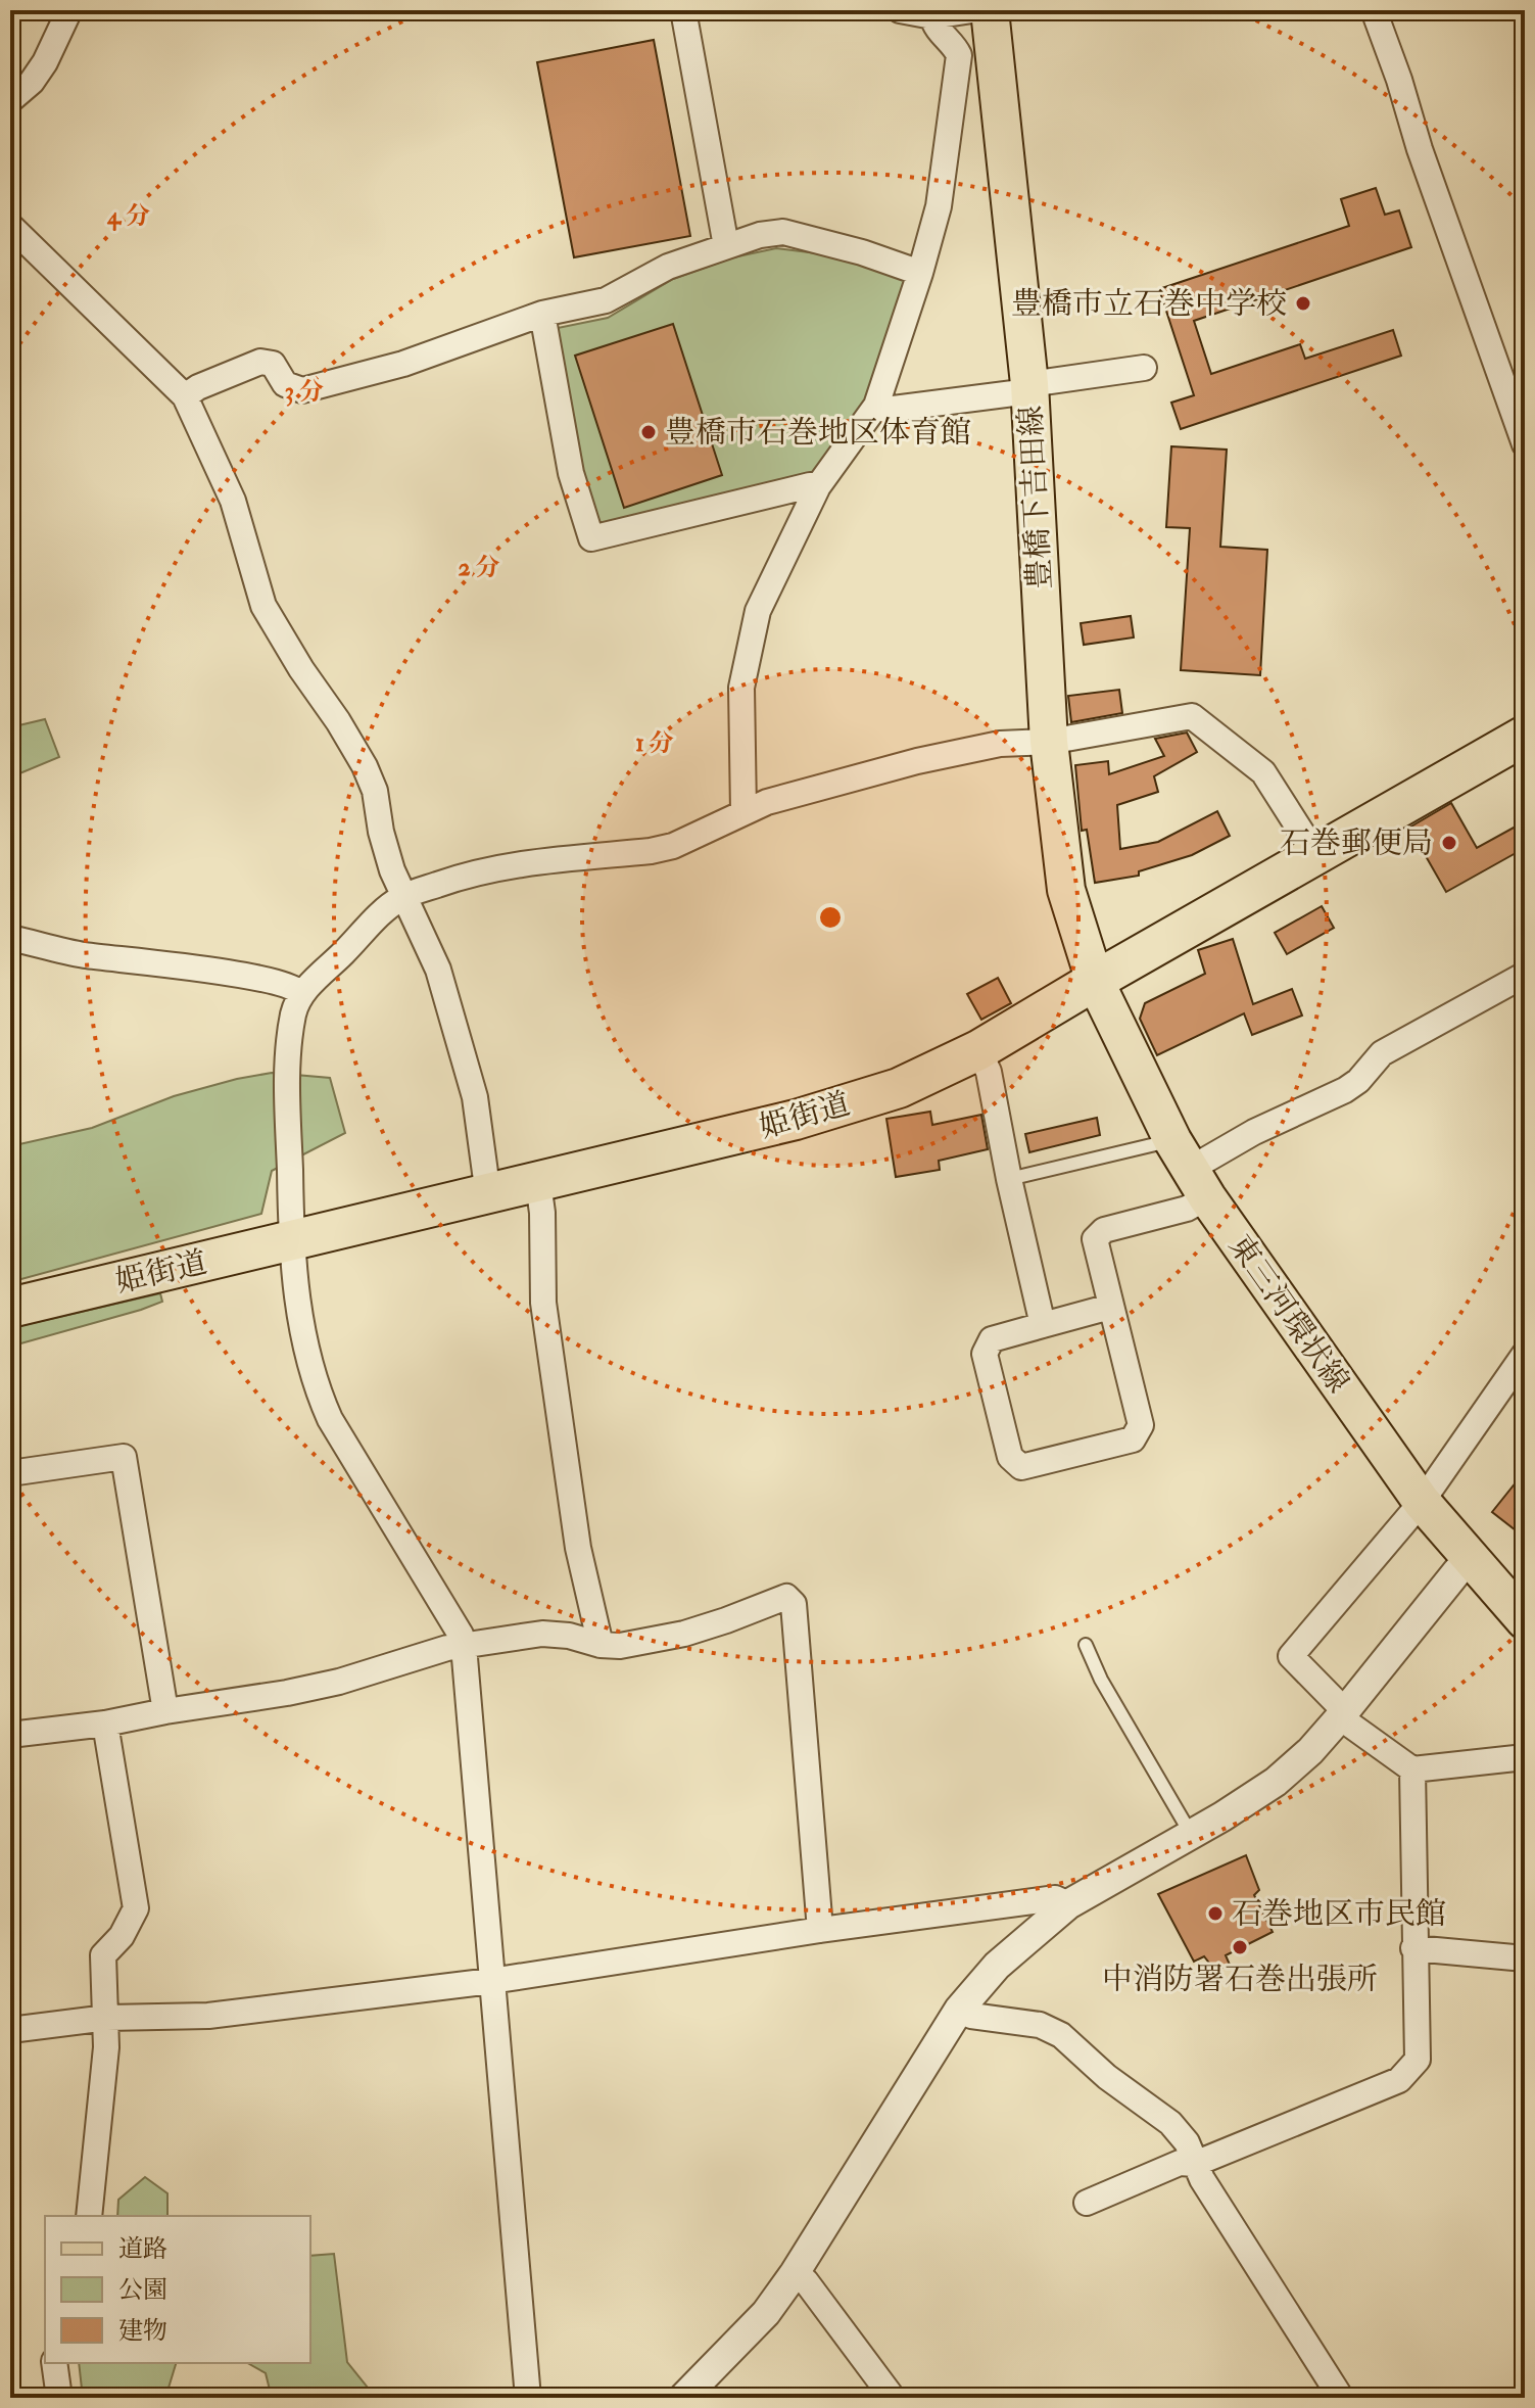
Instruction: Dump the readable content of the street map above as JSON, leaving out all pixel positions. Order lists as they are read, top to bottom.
{
  "streets": {
    "highway": ["姫街道"],
    "main road": ["豊橋下吉田線", "東三河環状線"]
  },
  "crossings": [
    ["豊橋下吉田線", "姫街道"],
    ["豊橋下吉田線", "東三河環状線"],
    ["姫街道", "東三河環状線"]
  ],
  "places": [
    "豊橋市立石巻中学校",
    "豊橋市石巻地区体育館",
    "石巻郵便局",
    "石巻地区市民館",
    "中消防署石巻出張所"
  ],
  "legend": ["道路", "公園", "建物"],
  "rings": [
    "4 分",
    "3 分",
    "2 分",
    "1 分"
  ]
}
